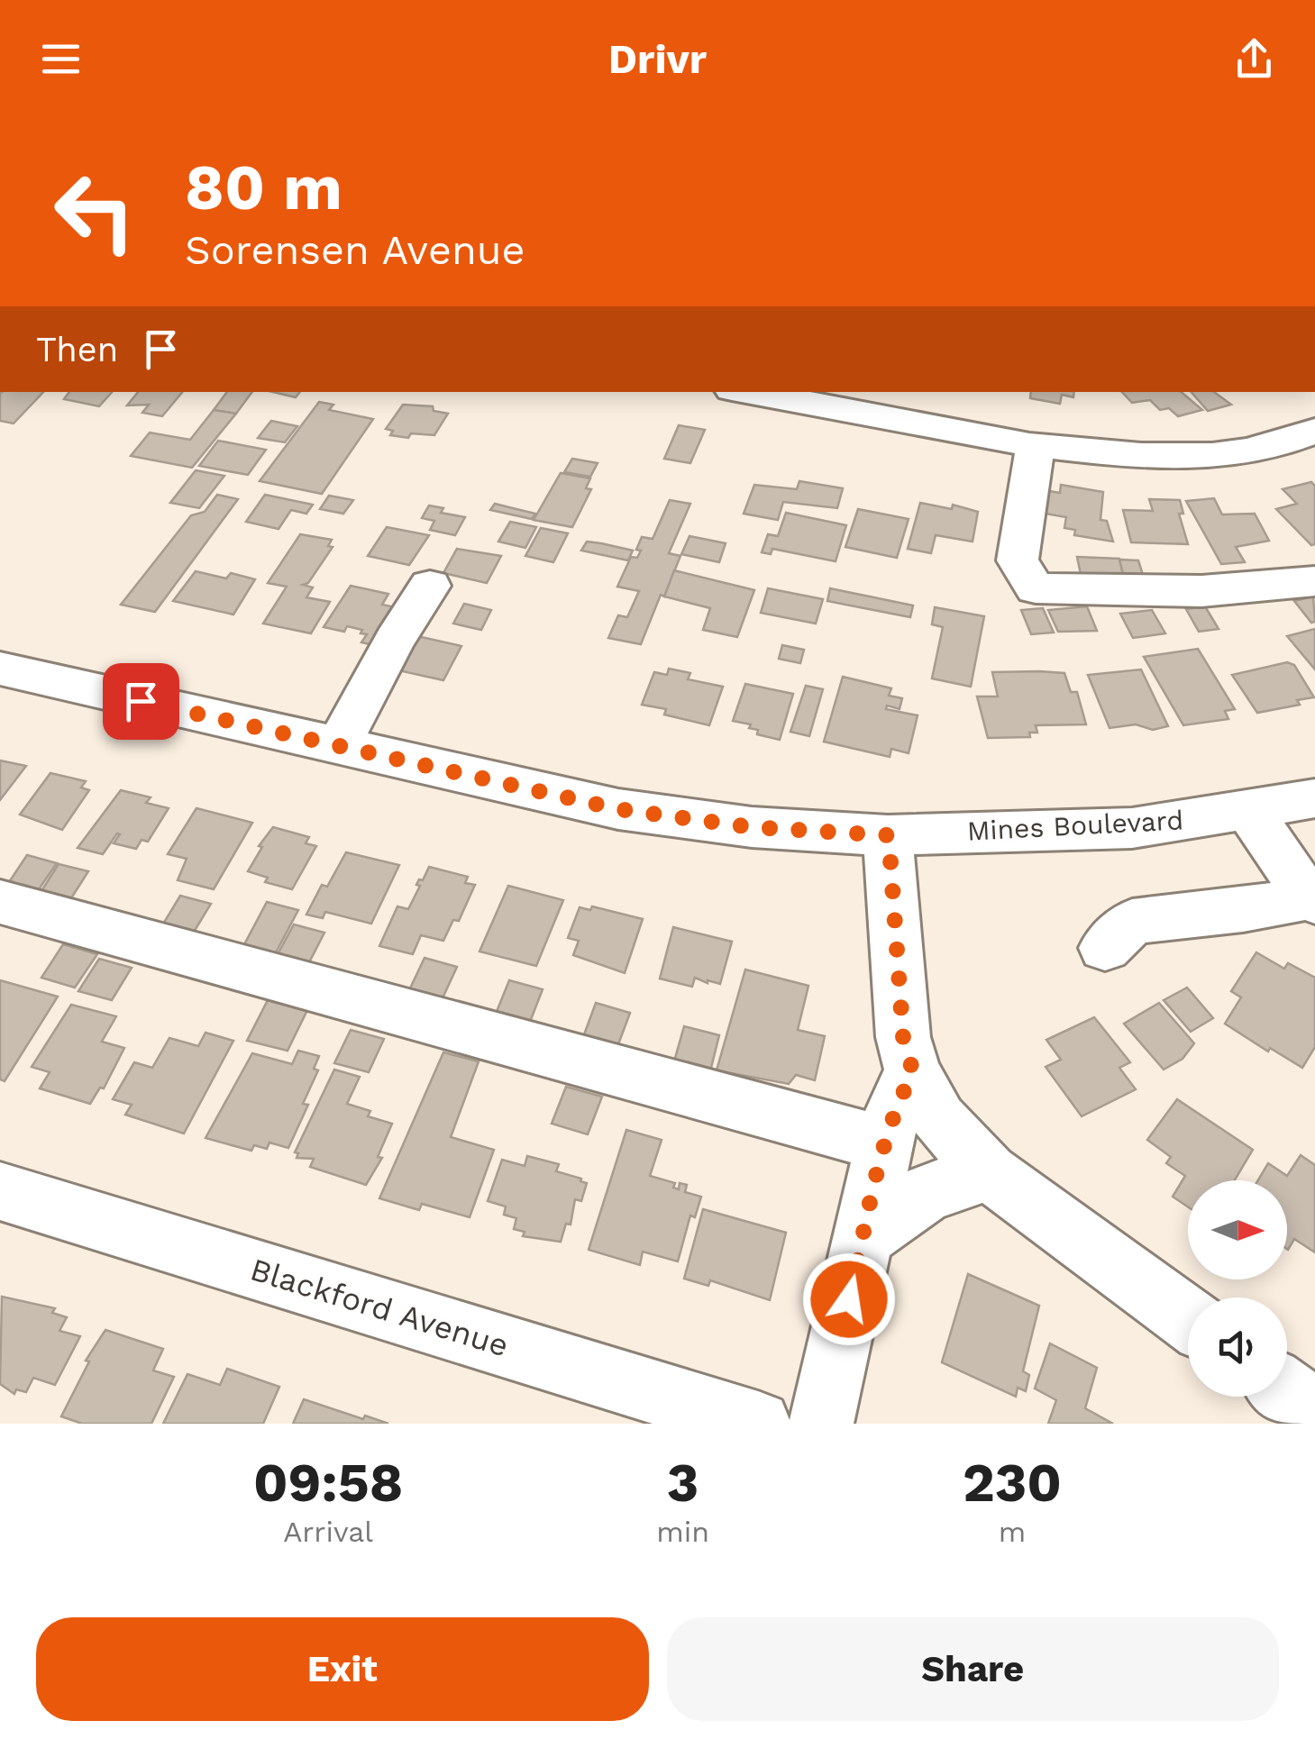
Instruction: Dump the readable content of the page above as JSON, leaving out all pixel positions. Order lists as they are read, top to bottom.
{
  "streets": {
    "street": ["Mines Boulevard", "Blackford Avenue"]
  },
  "north": "right",
  "page": {
    "header": "Drivr",
    "turn": ["80 m", "Sorensen Avenue"],
    "then": "Then",
    "eta": [
      "09:58",
      "Arrival",
      "3",
      "min",
      "230",
      "m"
    ],
    "buttons": ["Exit", "Share"]
  }
}
